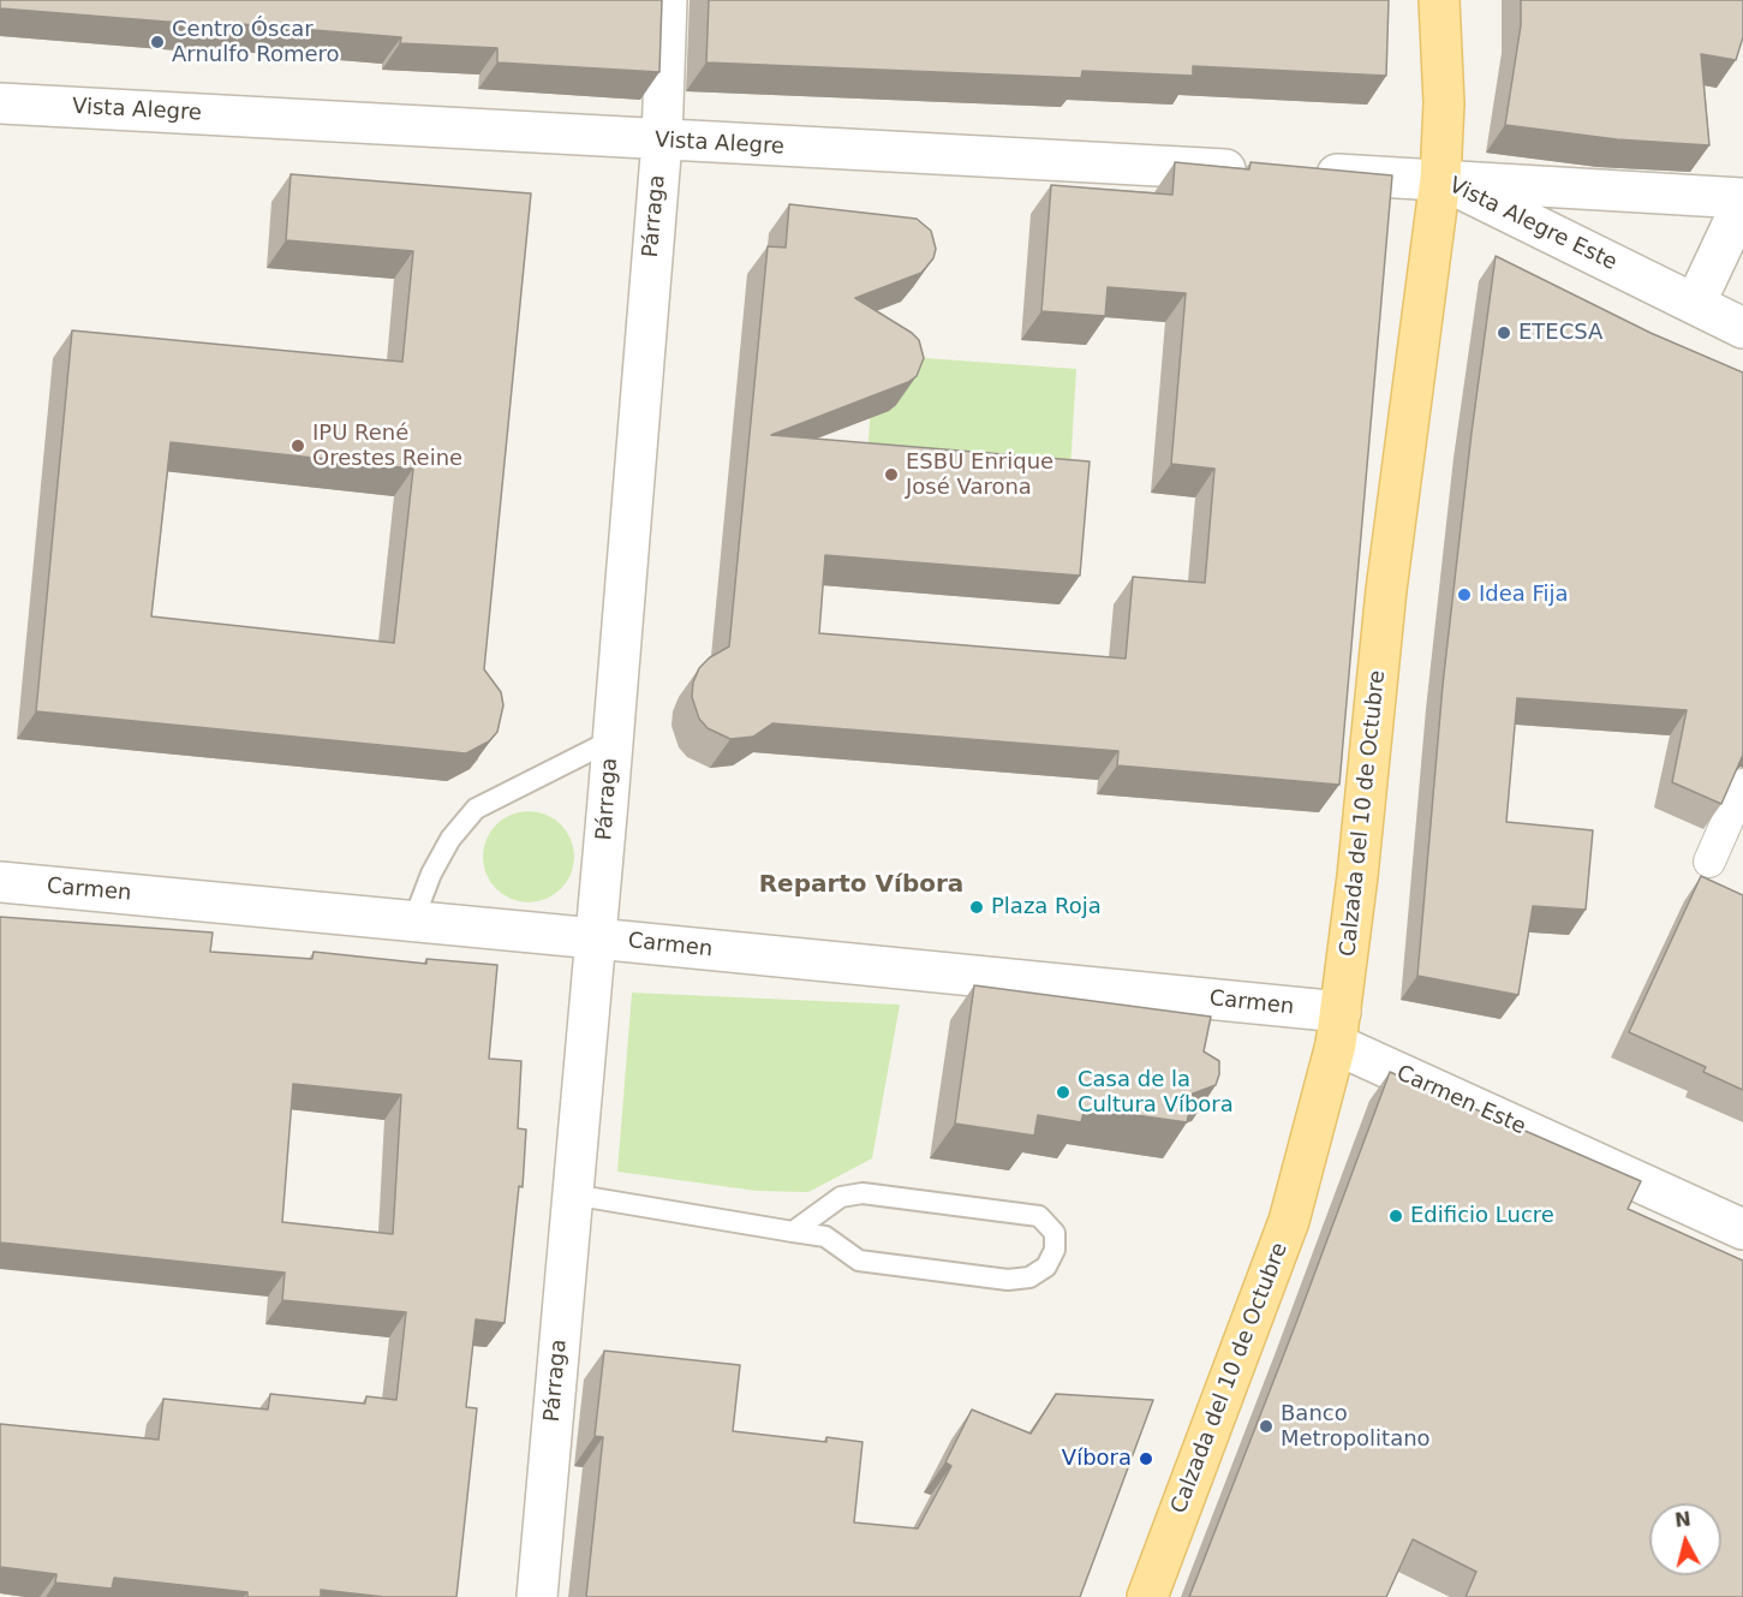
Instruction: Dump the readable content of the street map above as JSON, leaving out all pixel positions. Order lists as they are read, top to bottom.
{
  "streets": {
    "main road": ["Calzada del 10 de Octubre"],
    "street": [
      "Vista Alegre",
      "Párraga",
      "Vista Alegre Este",
      "Carmen",
      "Carmen Este"
    ]
  },
  "crossings": [
    ["Vista Alegre", "Párraga"],
    ["Párraga", "Carmen"],
    ["Vista Alegre Este", "Calzada del 10 de Octubre"],
    ["Calzada del 10 de Octubre", "Carmen"],
    ["Calzada del 10 de Octubre", "Carmen Este"],
    ["Carmen", "Carmen Este"]
  ],
  "districts": ["Reparto Víbora"],
  "places": [
    "Centro Óscar Arnulfo Romero",
    "ETECSA",
    "IPU René Orestes Reine",
    "ESBU Enrique José Varona",
    "Idea Fija",
    "Plaza Roja",
    "Casa de la Cultura Víbora",
    "Edificio Lucre",
    "Banco Metropolitano",
    "Víbora"
  ],
  "north": "top"
}
